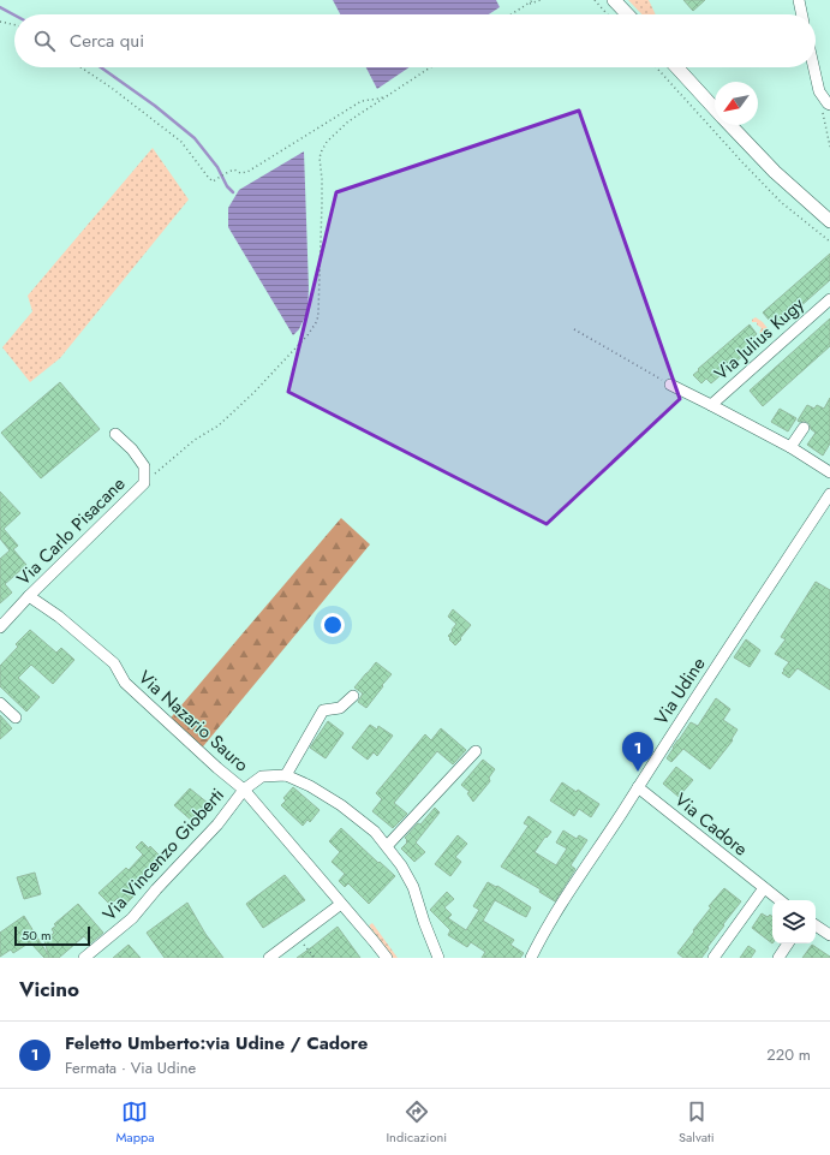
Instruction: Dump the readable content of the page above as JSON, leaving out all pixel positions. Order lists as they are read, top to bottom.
{
  "streets": {
    "street": [
      "Via Julius Kugy",
      "Via Carlo Pisacane",
      "Via Udine",
      "Via Nazario Sauro",
      "Via Cadore",
      "Via Vincenzo Gioberti"
    ]
  },
  "crossings": [
    ["Via Carlo Pisacane", "Via Nazario Sauro"],
    ["Via Udine", "Via Cadore"],
    ["Via Nazario Sauro", "Via Vincenzo Gioberti"]
  ],
  "scale_bar": "50 m",
  "north": "bottom left",
  "page": {
    "search": "Cerca qui",
    "pins": "1",
    "scale": "50 m",
    "heading": "Vicino",
    "list": [
      {
        "mark": "1",
        "name": "Feletto Umberto:via Udine / Cadore",
        "note": "Fermata · Via Udine",
        "value": "220 m"
      }
    ],
    "nav": ["Mappa", "Indicazioni", "Salvati"]
  }
}
